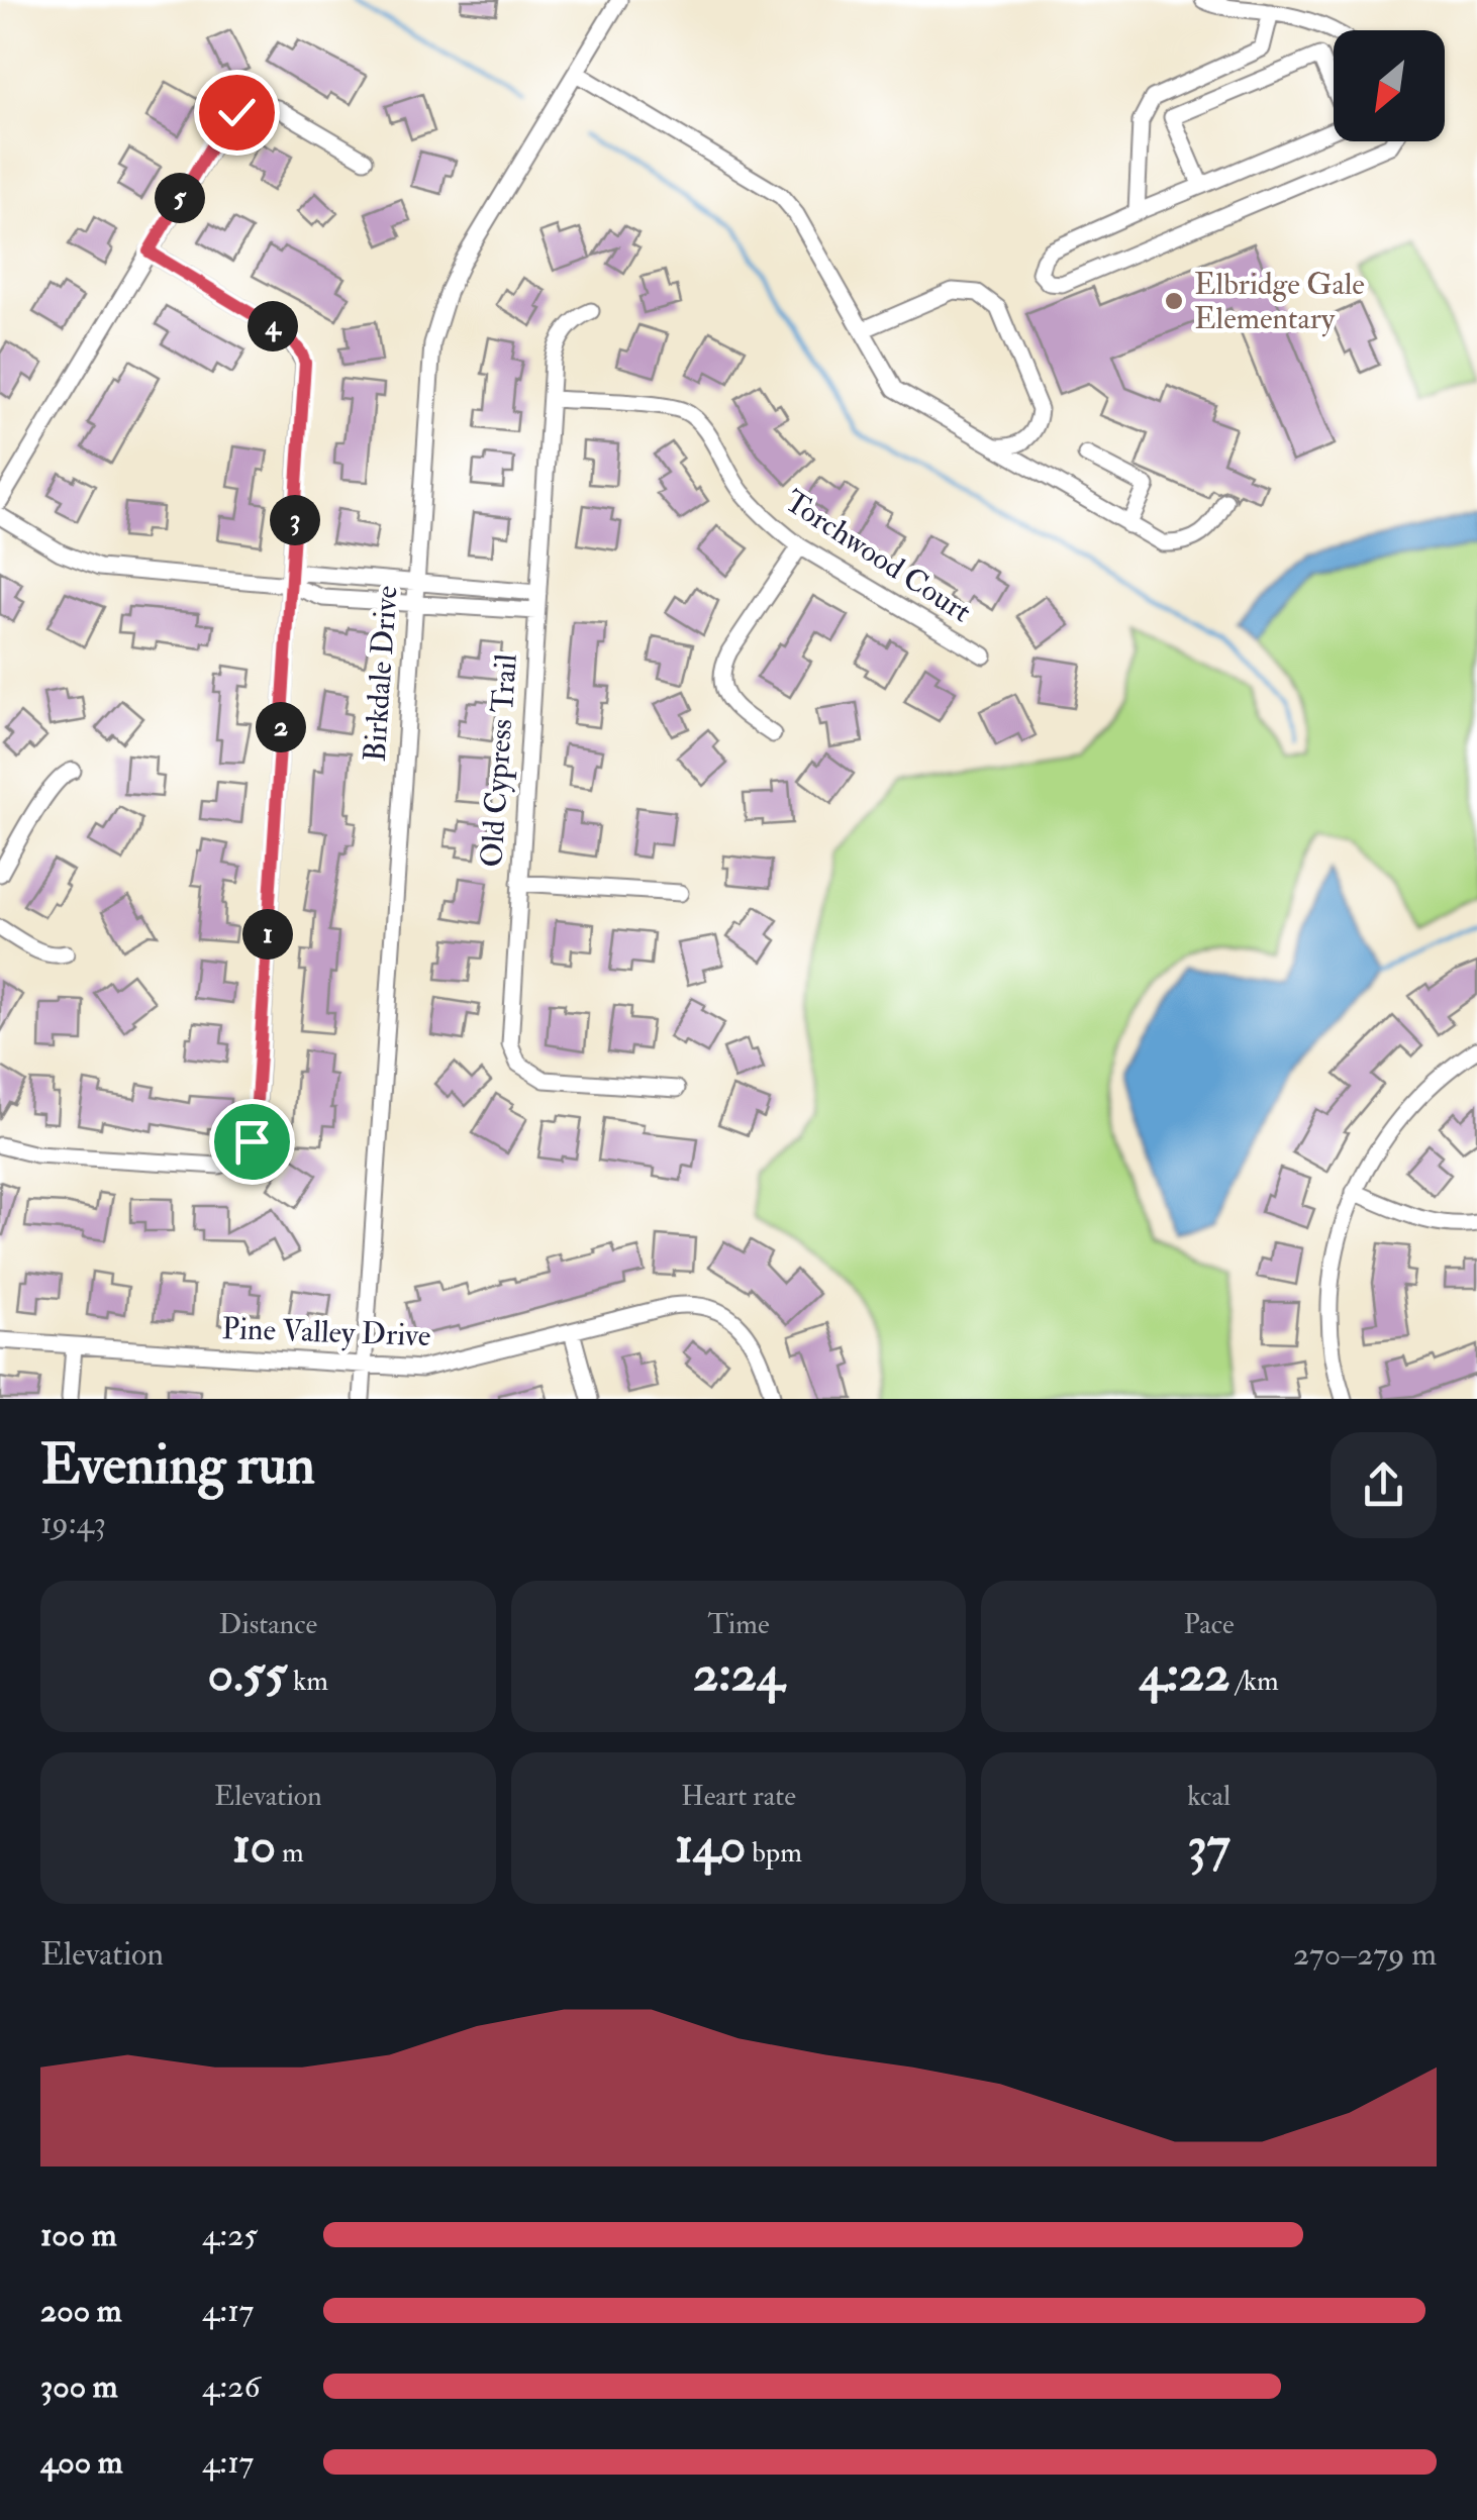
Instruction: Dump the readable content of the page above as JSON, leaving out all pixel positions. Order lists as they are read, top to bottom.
{
  "streets": {
    "street": [
      "Torchwood Court",
      "Birkdale Drive",
      "Old Cypress Trail",
      "Pine Valley Drive"
    ]
  },
  "crossings": [
    ["Torchwood Court", "Old Cypress Trail"],
    ["Birkdale Drive", "Pine Valley Drive"]
  ],
  "places": ["Elbridge Gale Elementary"],
  "north": "bottom left",
  "page": {
    "pins": [
      "5",
      "4",
      "3",
      "2",
      "1"
    ],
    "heading": ["Evening run", "19:43"],
    "stats": [
      ["Distance", "0.55 km"],
      ["Time", "2:24"],
      ["Pace", "4:22 /km"],
      ["Elevation", "10 m"],
      ["Heart rate", "140 bpm"],
      ["kcal", "37"]
    ],
    "chart": ["Elevation", "270–279 m"],
    "list": [
      {
        "name": "100 m",
        "note": "4:25"
      },
      {
        "name": "200 m",
        "note": "4:17"
      },
      {
        "name": "300 m",
        "note": "4:26"
      },
      {
        "name": "400 m",
        "note": "4:17"
      }
    ]
  }
}
